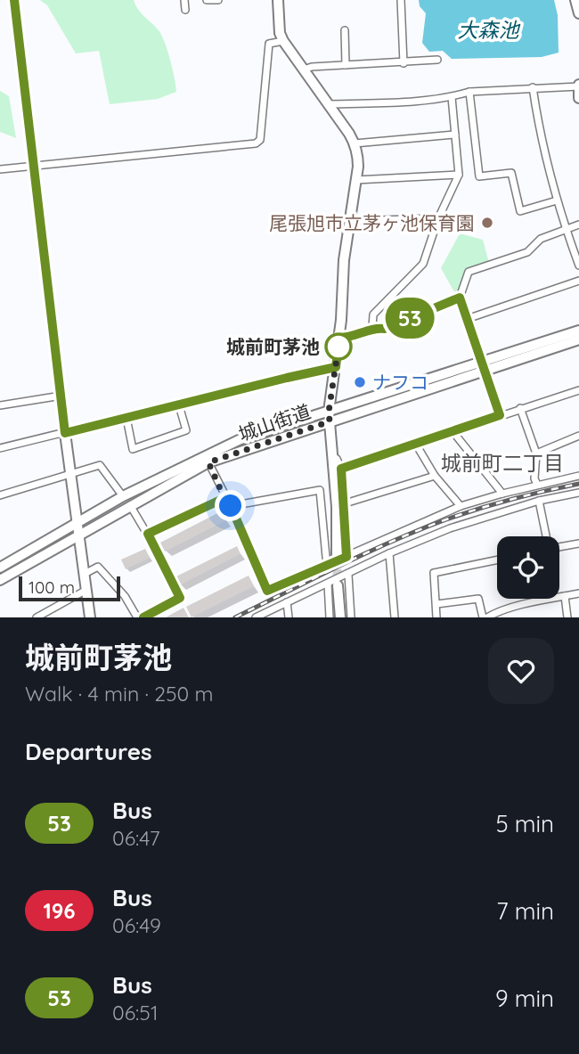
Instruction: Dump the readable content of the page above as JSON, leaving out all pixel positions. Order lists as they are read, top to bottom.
{
  "streets": {
    "street": ["城山街道"]
  },
  "districts": ["城前町二丁目"],
  "water": ["大森池"],
  "places": ["尾張旭市立茅ヶ池保育園", "城前町茅池", "ナフコ"],
  "lines": ["bus line 53"],
  "scale_bar": "100 m",
  "page": {
    "on_map": "53",
    "scale": "100 m",
    "heading": [
      ["城前町茅池", "Walk · 4 min · 250 m"],
      "Departures"
    ],
    "list": [
      {
        "mark": "53",
        "name": "Bus",
        "note": "06:47",
        "value": "5 min"
      },
      {
        "mark": "196",
        "name": "Bus",
        "note": "06:49",
        "value": "7 min"
      },
      {
        "mark": "53",
        "name": "Bus",
        "note": "06:51",
        "value": "9 min"
      }
    ]
  }
}
